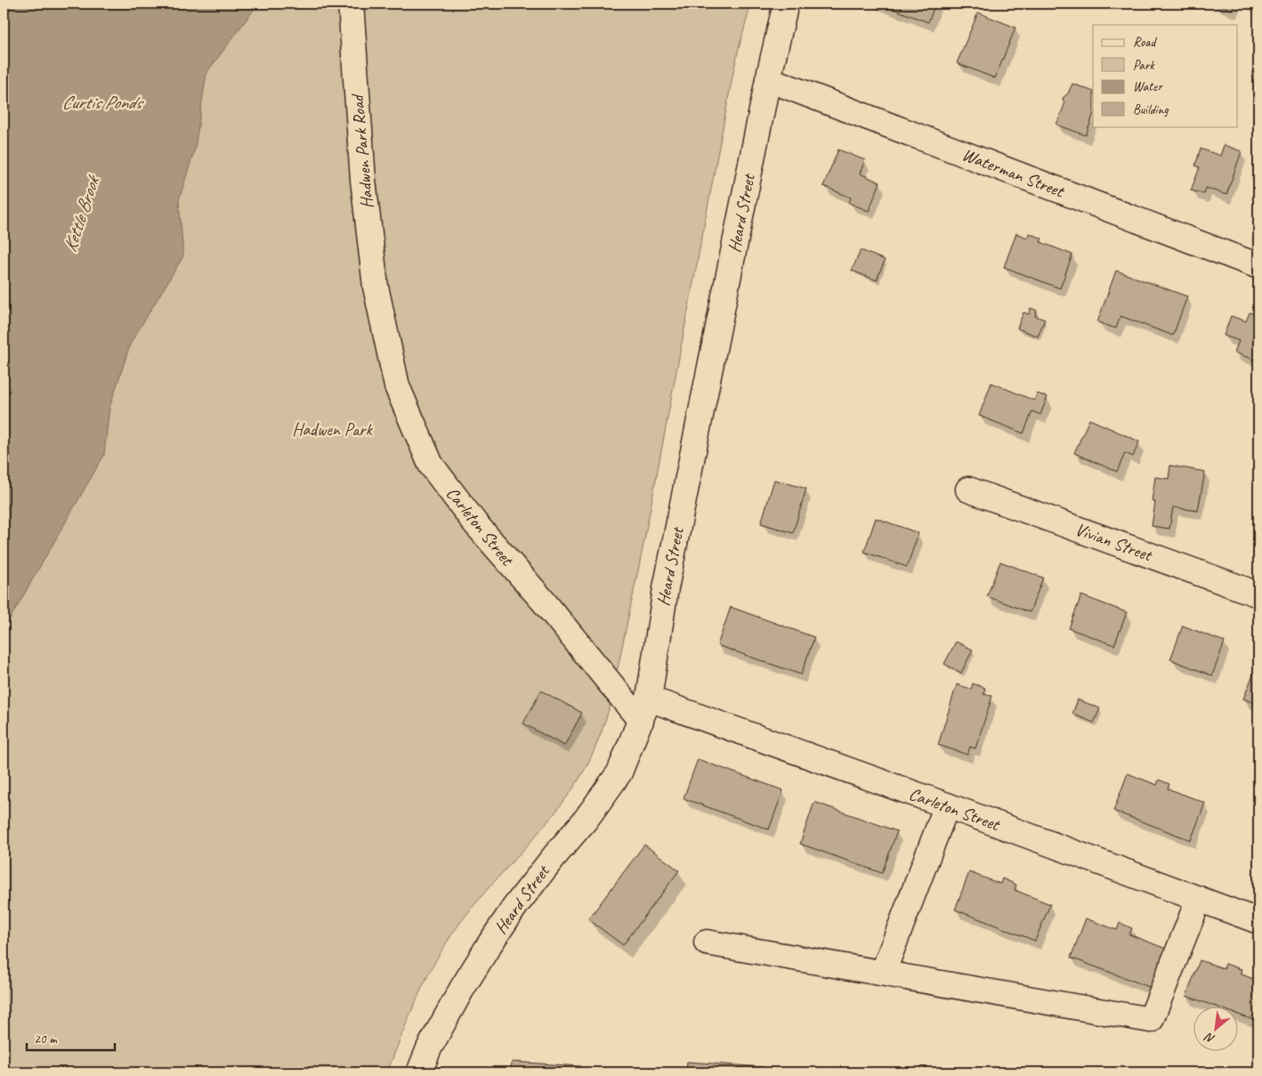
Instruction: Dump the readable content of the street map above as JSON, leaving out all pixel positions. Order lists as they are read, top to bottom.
{
  "streets": {
    "street": [
      "Hadwen Park Road",
      "Waterman Street",
      "Heard Street",
      "Carleton Street",
      "Vivian Street"
    ]
  },
  "crossings": [
    ["Hadwen Park Road", "Carleton Street"],
    ["Waterman Street", "Heard Street"],
    ["Heard Street", "Carleton Street"]
  ],
  "water": ["Curtis Ponds", "Kettle Brook"],
  "parks": ["Hadwen Park"],
  "legend": [
    "Road",
    "Park",
    "Water",
    "Building"
  ],
  "scale_bar": "20 m",
  "north": "bottom left"
}
